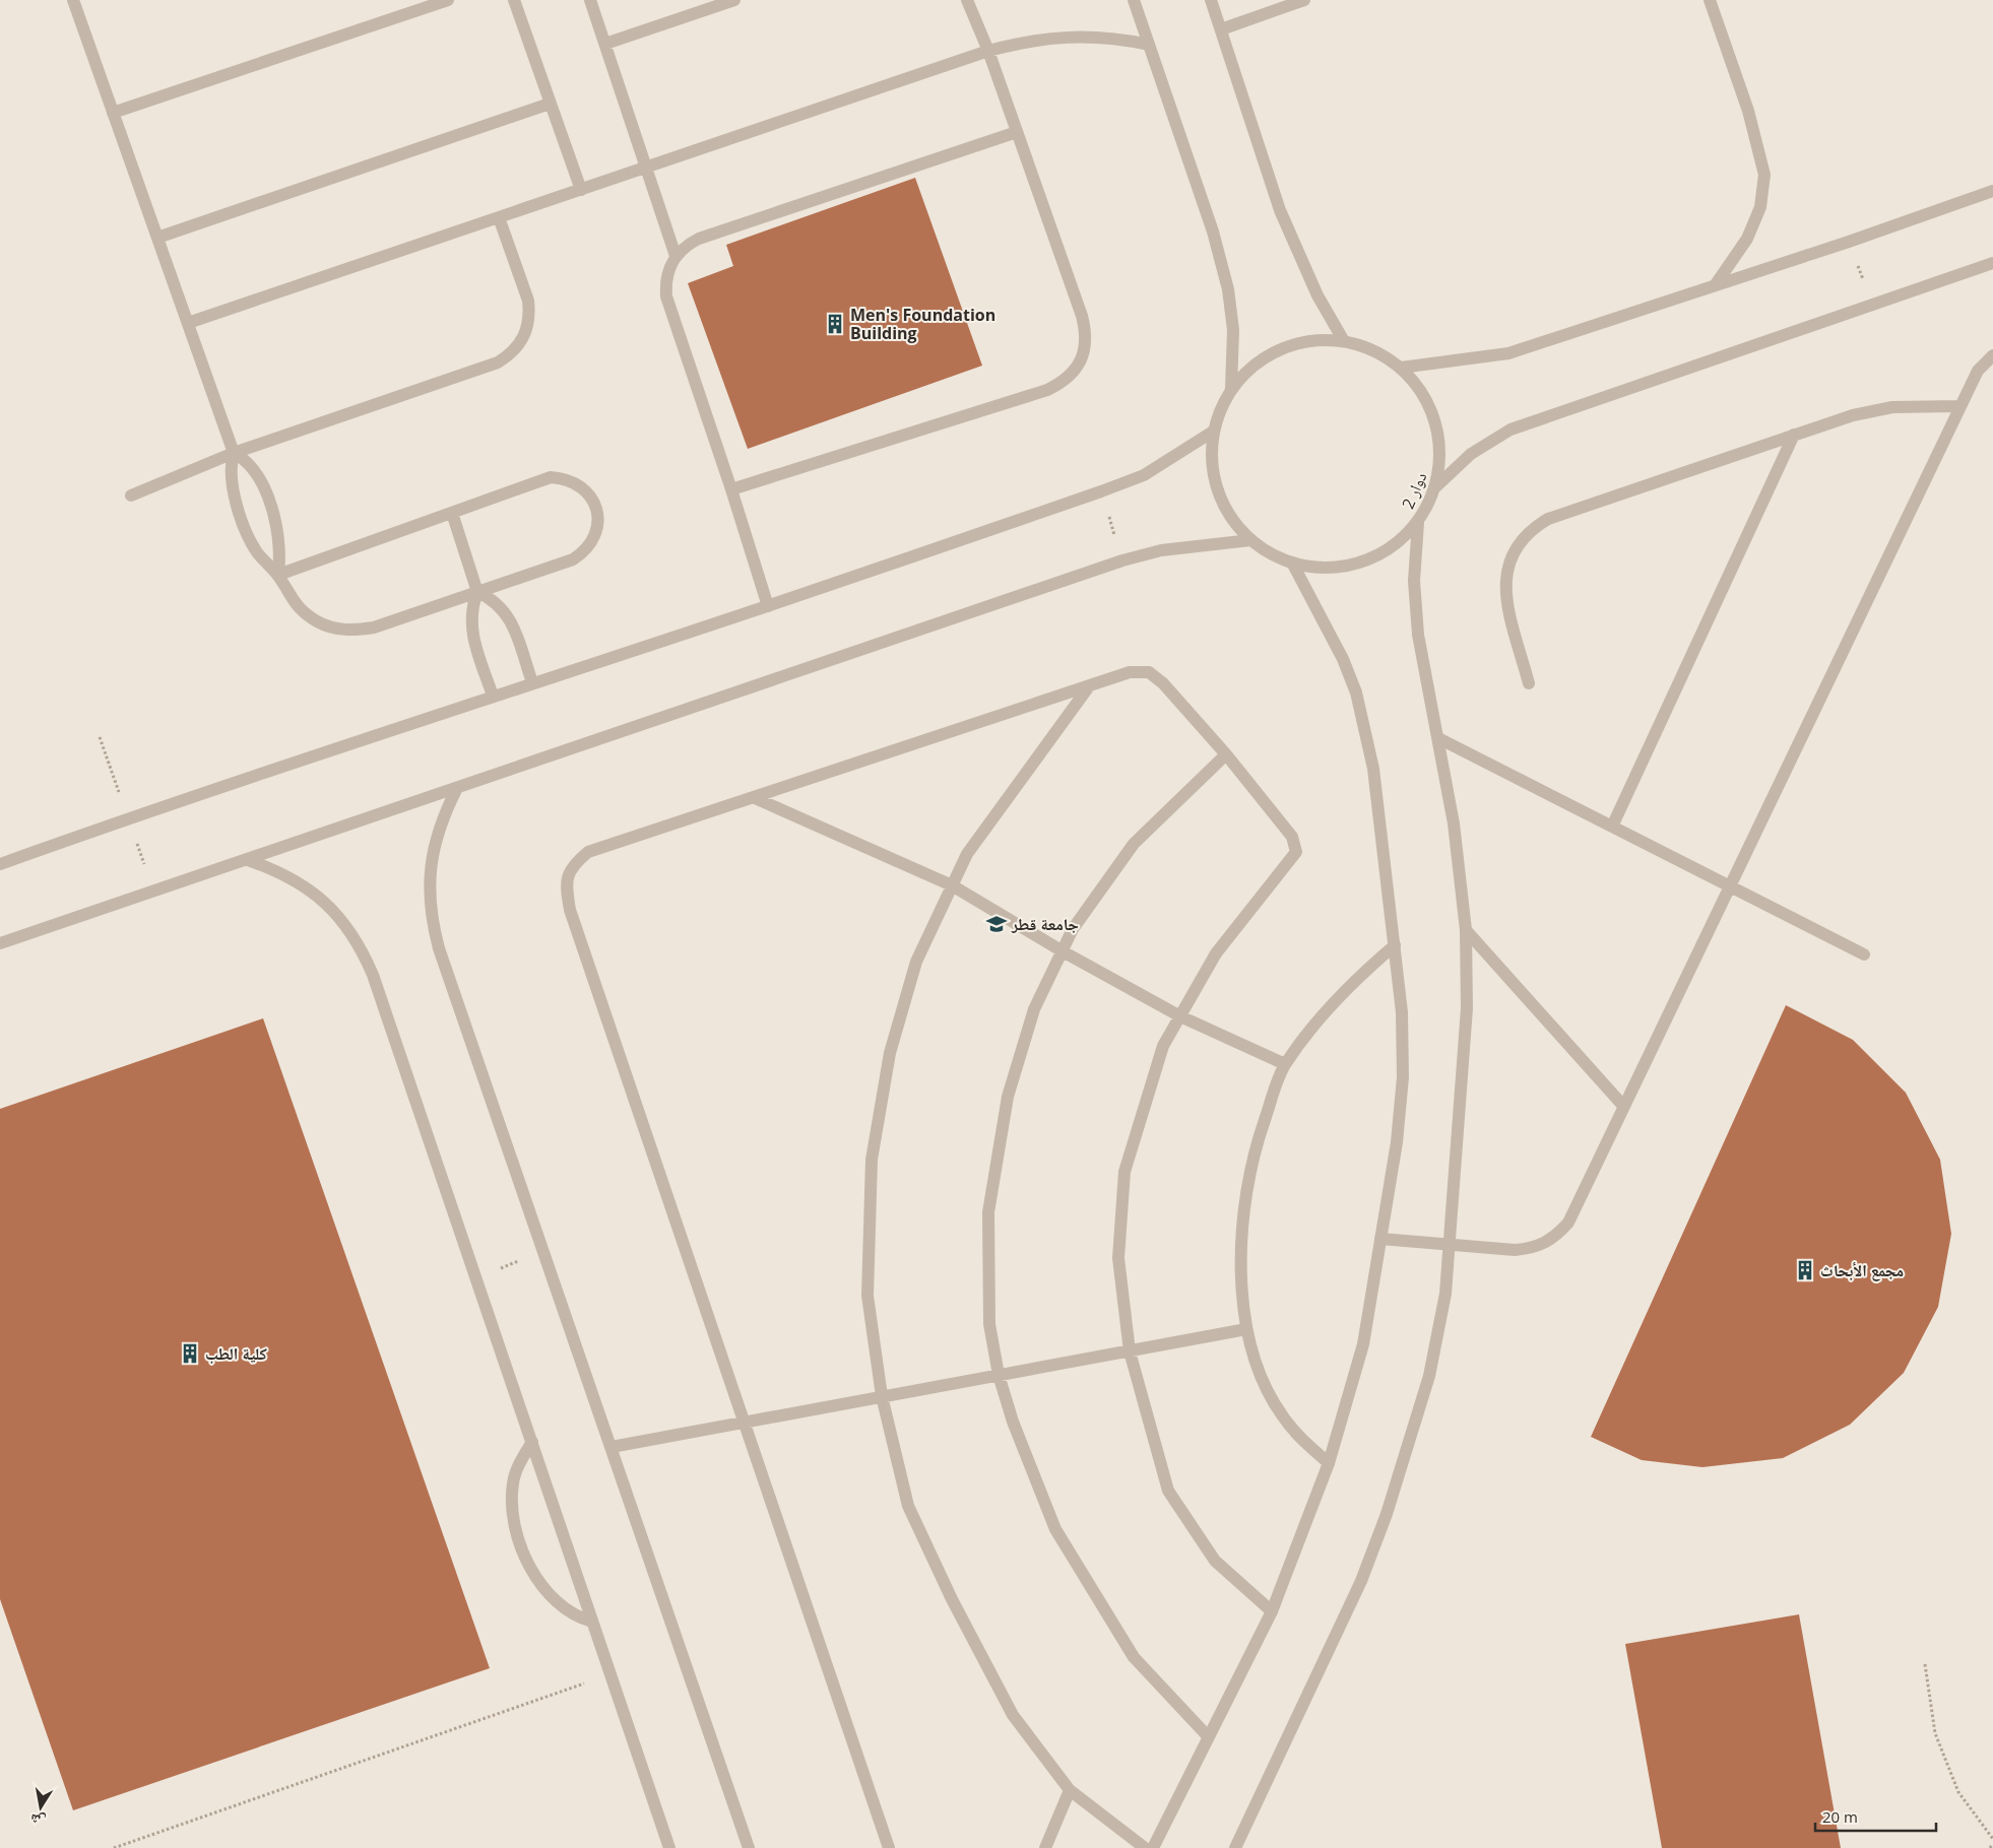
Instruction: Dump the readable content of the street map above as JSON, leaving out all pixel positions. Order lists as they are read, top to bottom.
{
  "streets": {
    "street": ["دوار 2"]
  },
  "places": {
    "building": ["Men's Foundation Building", "مجمع الأبحاث", "كلية الطب"],
    "school or university": ["جامعة قطر"]
  },
  "scale_bar": "20 m",
  "north": "bottom"
}
